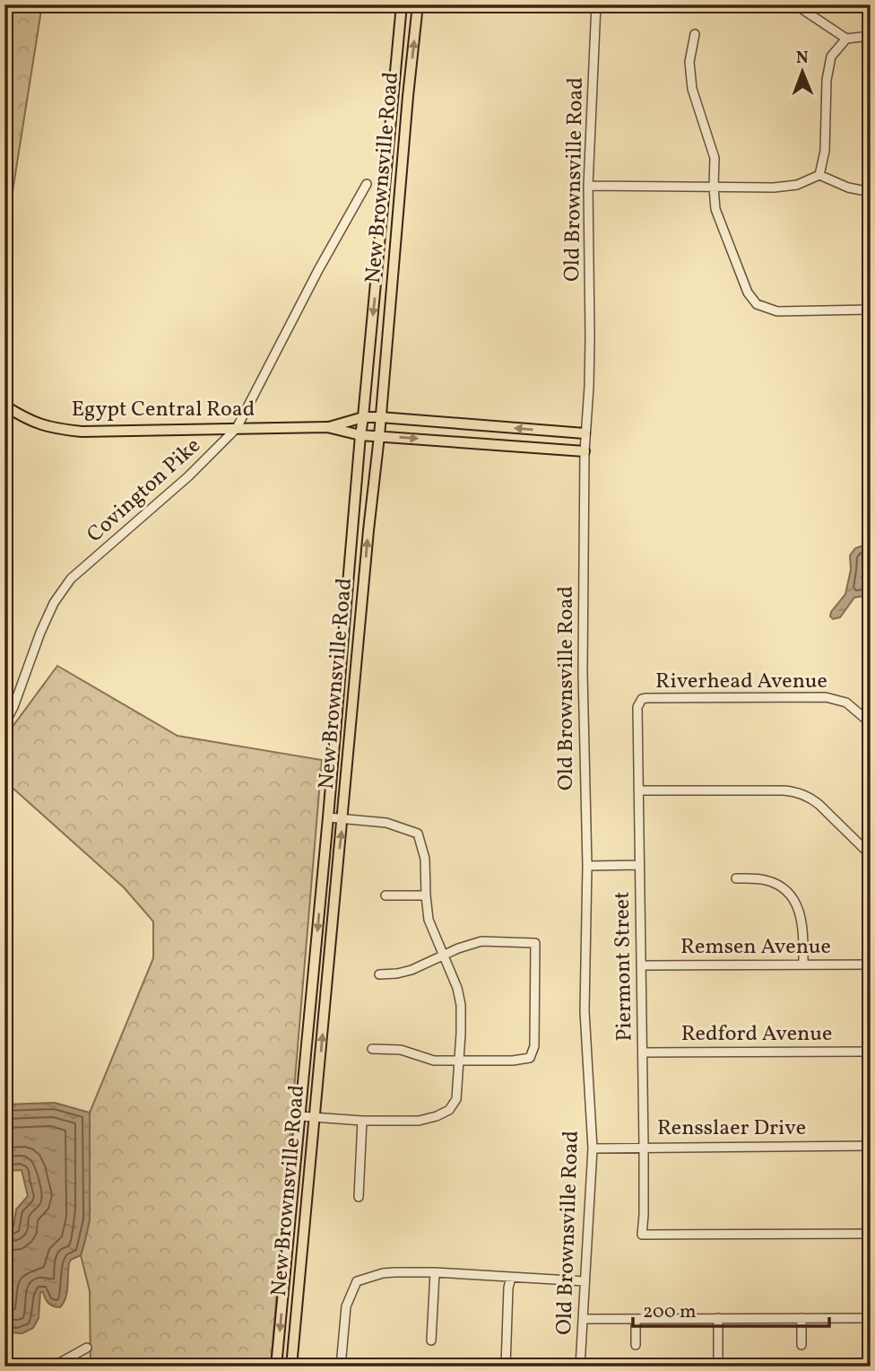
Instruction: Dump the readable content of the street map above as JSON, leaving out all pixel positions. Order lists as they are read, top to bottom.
{
  "streets": {
    "main road": ["New Brownsville Road", "Egypt Central Road"],
    "street": [
      "Old Brownsville Road",
      "Covington Pike",
      "Riverhead Avenue",
      "Remsen Avenue",
      "Piermont Street",
      "Redford Avenue",
      "Rensslaer Drive"
    ]
  },
  "crossings": [
    ["New Brownsville Road", "Egypt Central Road"],
    ["Old Brownsville Road", "Egypt Central Road"],
    ["Old Brownsville Road", "Rensslaer Drive"],
    ["Egypt Central Road", "Covington Pike"],
    ["Riverhead Avenue", "Piermont Street"],
    ["Remsen Avenue", "Piermont Street"],
    ["Piermont Street", "Redford Avenue"],
    ["Piermont Street", "Rensslaer Drive"]
  ],
  "scale_bar": "200 m",
  "north": "top"
}
